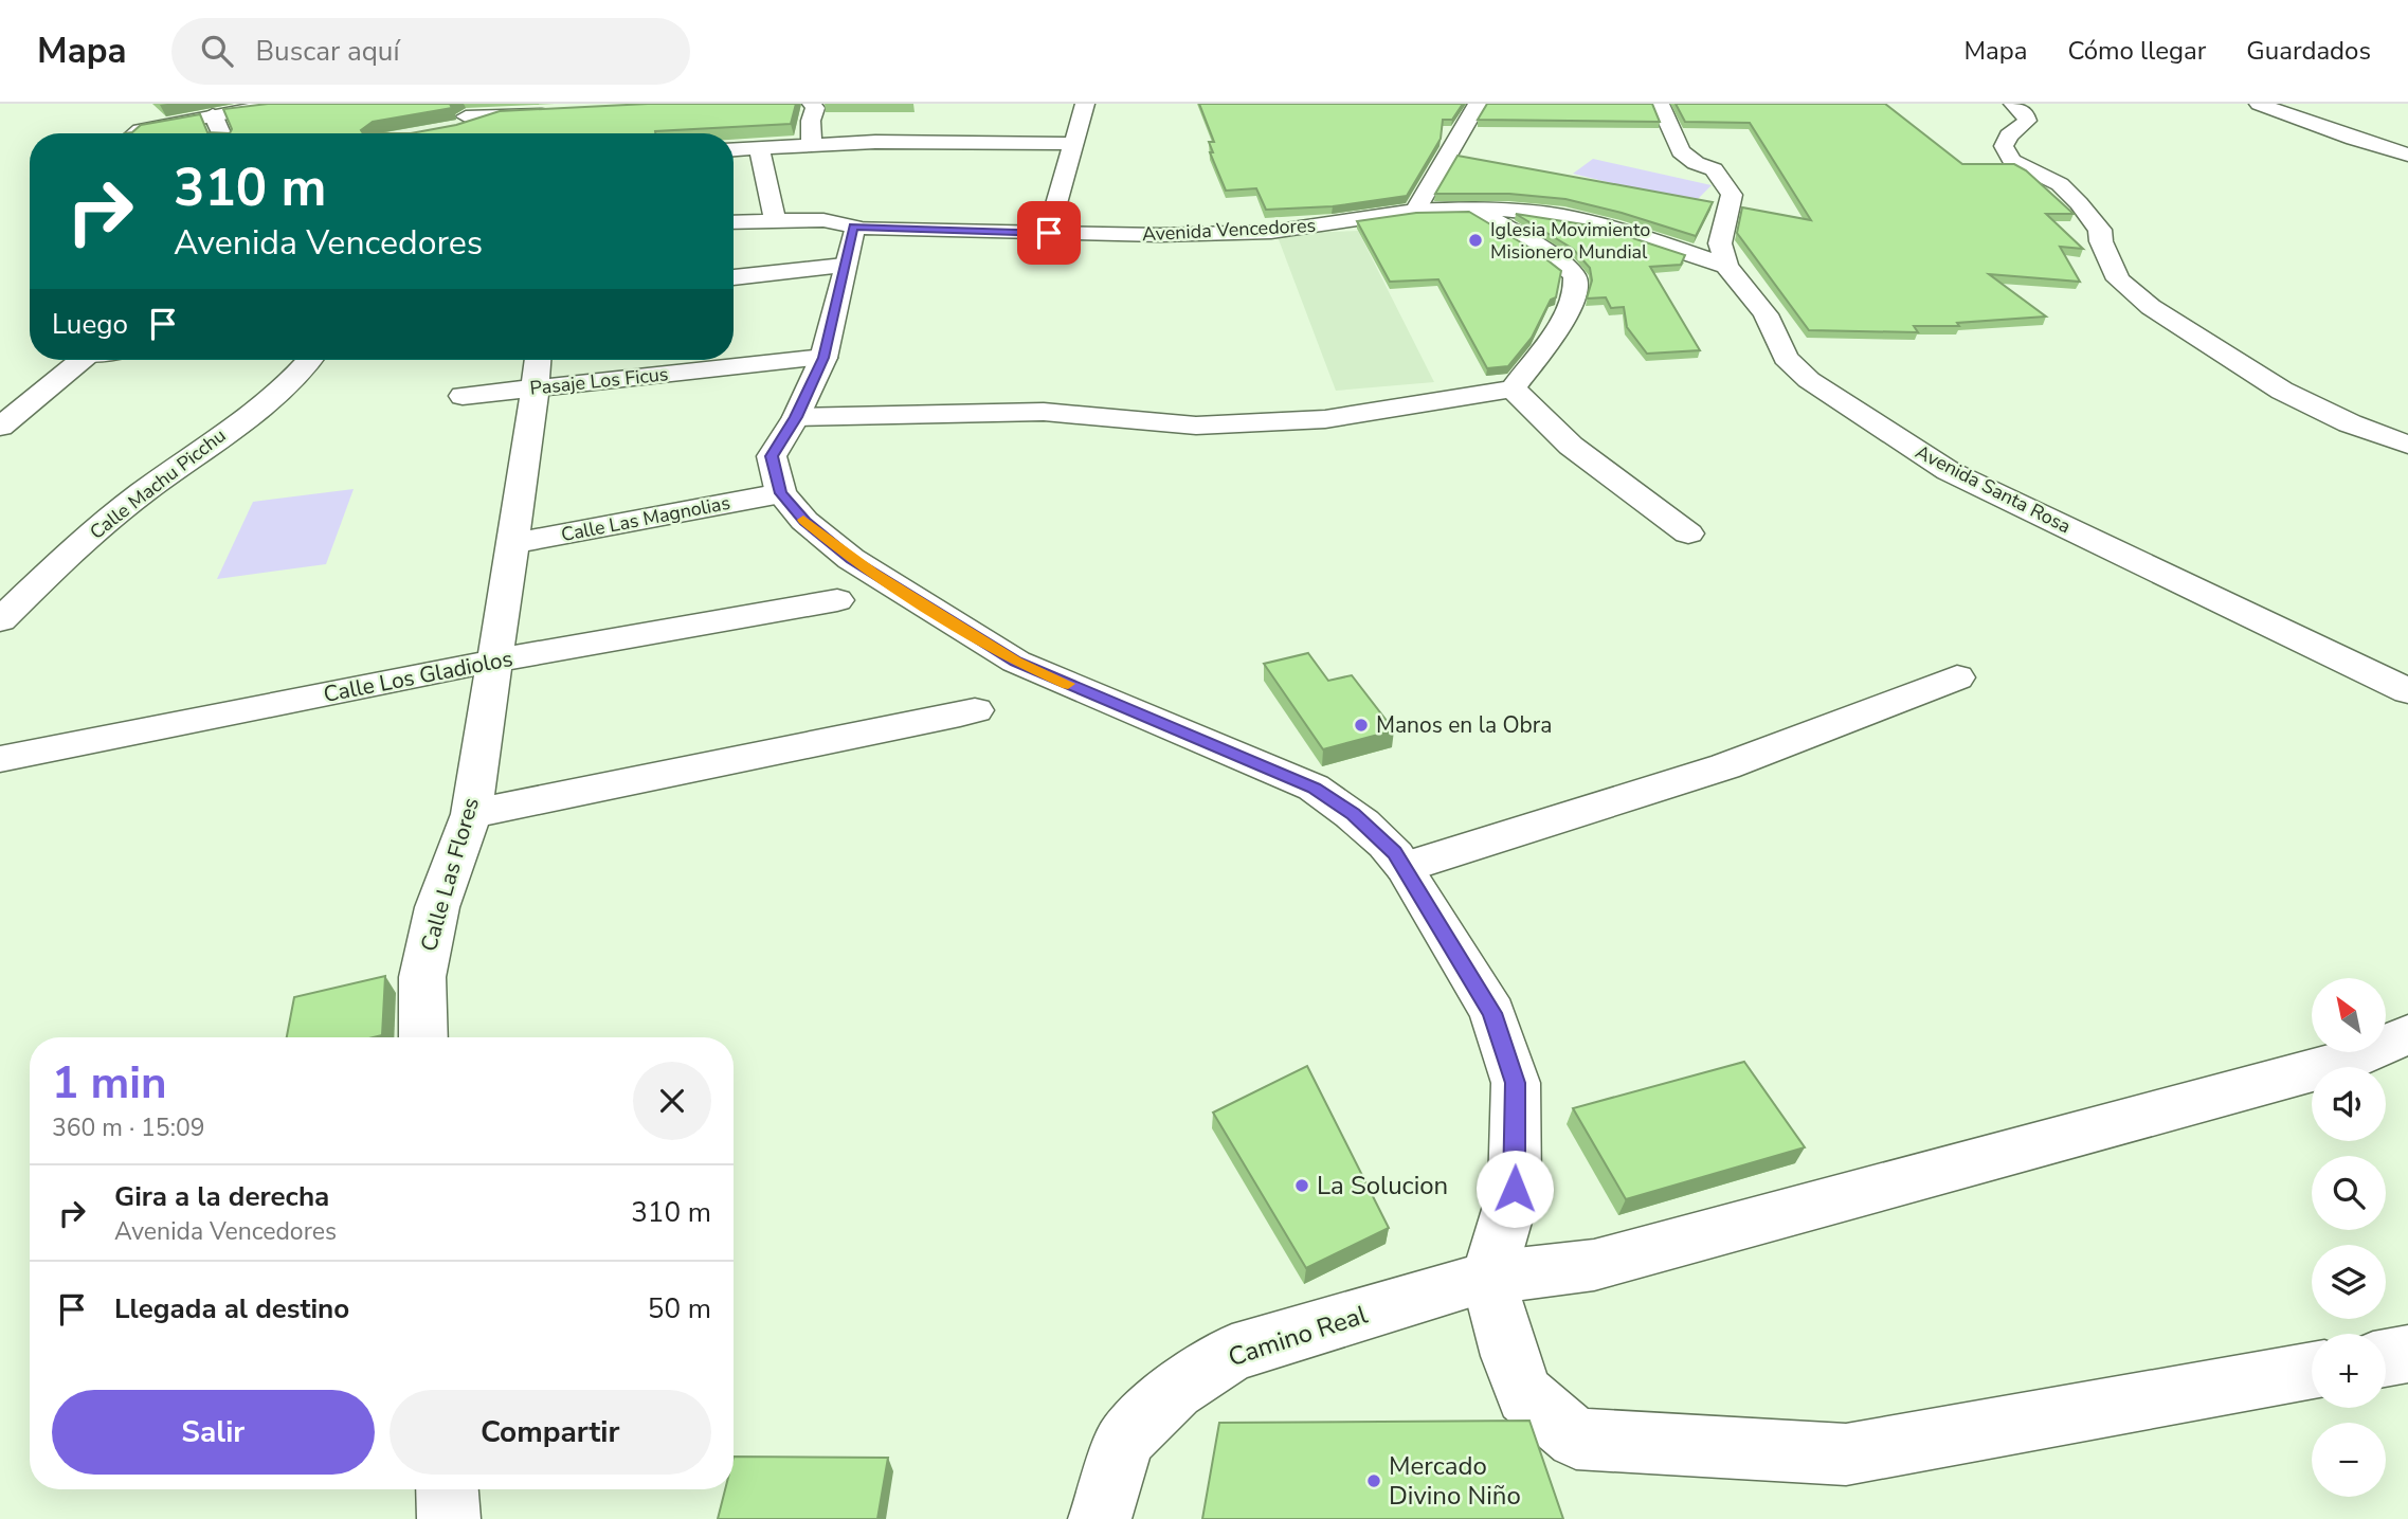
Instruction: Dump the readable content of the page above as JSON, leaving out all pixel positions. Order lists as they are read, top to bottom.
{
  "streets": {
    "street": [
      "Avenida Vencedores",
      "Pasaje Los Ficus",
      "Calle Machu Picchu",
      "Avenida Santa Rosa",
      "Calle Las Magnolias",
      "Calle Los Gladiolos",
      "Calle Las Flores",
      "Camino Real"
    ]
  },
  "crossings": [
    ["Avenida Vencedores", "Avenida Santa Rosa"],
    ["Pasaje Los Ficus", "Calle Las Flores"],
    ["Calle Las Magnolias", "Calle Las Flores"],
    ["Calle Los Gladiolos", "Calle Las Flores"]
  ],
  "places": [
    "Iglesia Movimiento Misionero Mundial",
    "Manos en la Obra",
    "La Solucion",
    "Mercado Divino Niño"
  ],
  "north": "top left",
  "page": {
    "header": "Mapa",
    "search": "Buscar aquí",
    "nav": ["Mapa", "Cómo llegar", "Guardados"],
    "turn": ["310 m", "Avenida Vencedores"],
    "then": "Luego",
    "map_buttons": ["+", "−"],
    "heading": ["1 min", "360 m · 15:09"],
    "list": [
      {
        "name": "Gira a la derecha",
        "note": "Avenida Vencedores",
        "value": "310 m"
      },
      {
        "name": "Llegada al destino",
        "value": "50 m"
      }
    ],
    "buttons": ["Salir", "Compartir"]
  }
}
